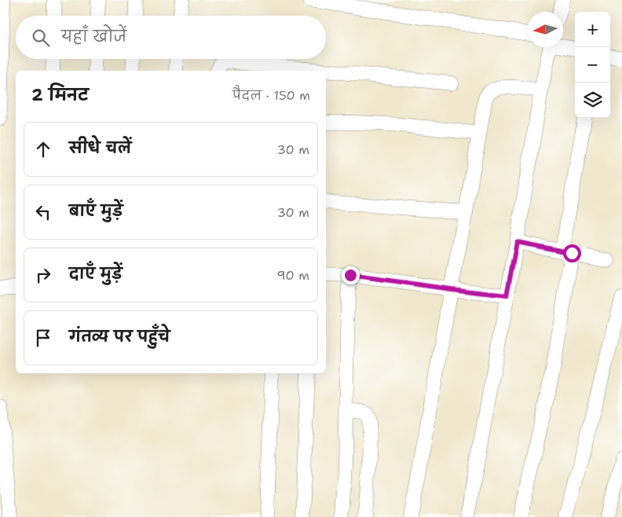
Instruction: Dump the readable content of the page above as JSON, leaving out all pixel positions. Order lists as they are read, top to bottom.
{
  "north": "left",
  "page": {
    "map_buttons": ["+", "−"],
    "search": "यहाँ खोजें",
    "heading": ["2 मिनट", "पैदल · 150 m"],
    "list": [
      ["सीधे चलें", "30 m"],
      ["बाएँ मुड़ें", "30 m"],
      ["दाएँ मुड़ें", "90 m"],
      "गंतव्य पर पहुँचे"
    ]
  }
}
